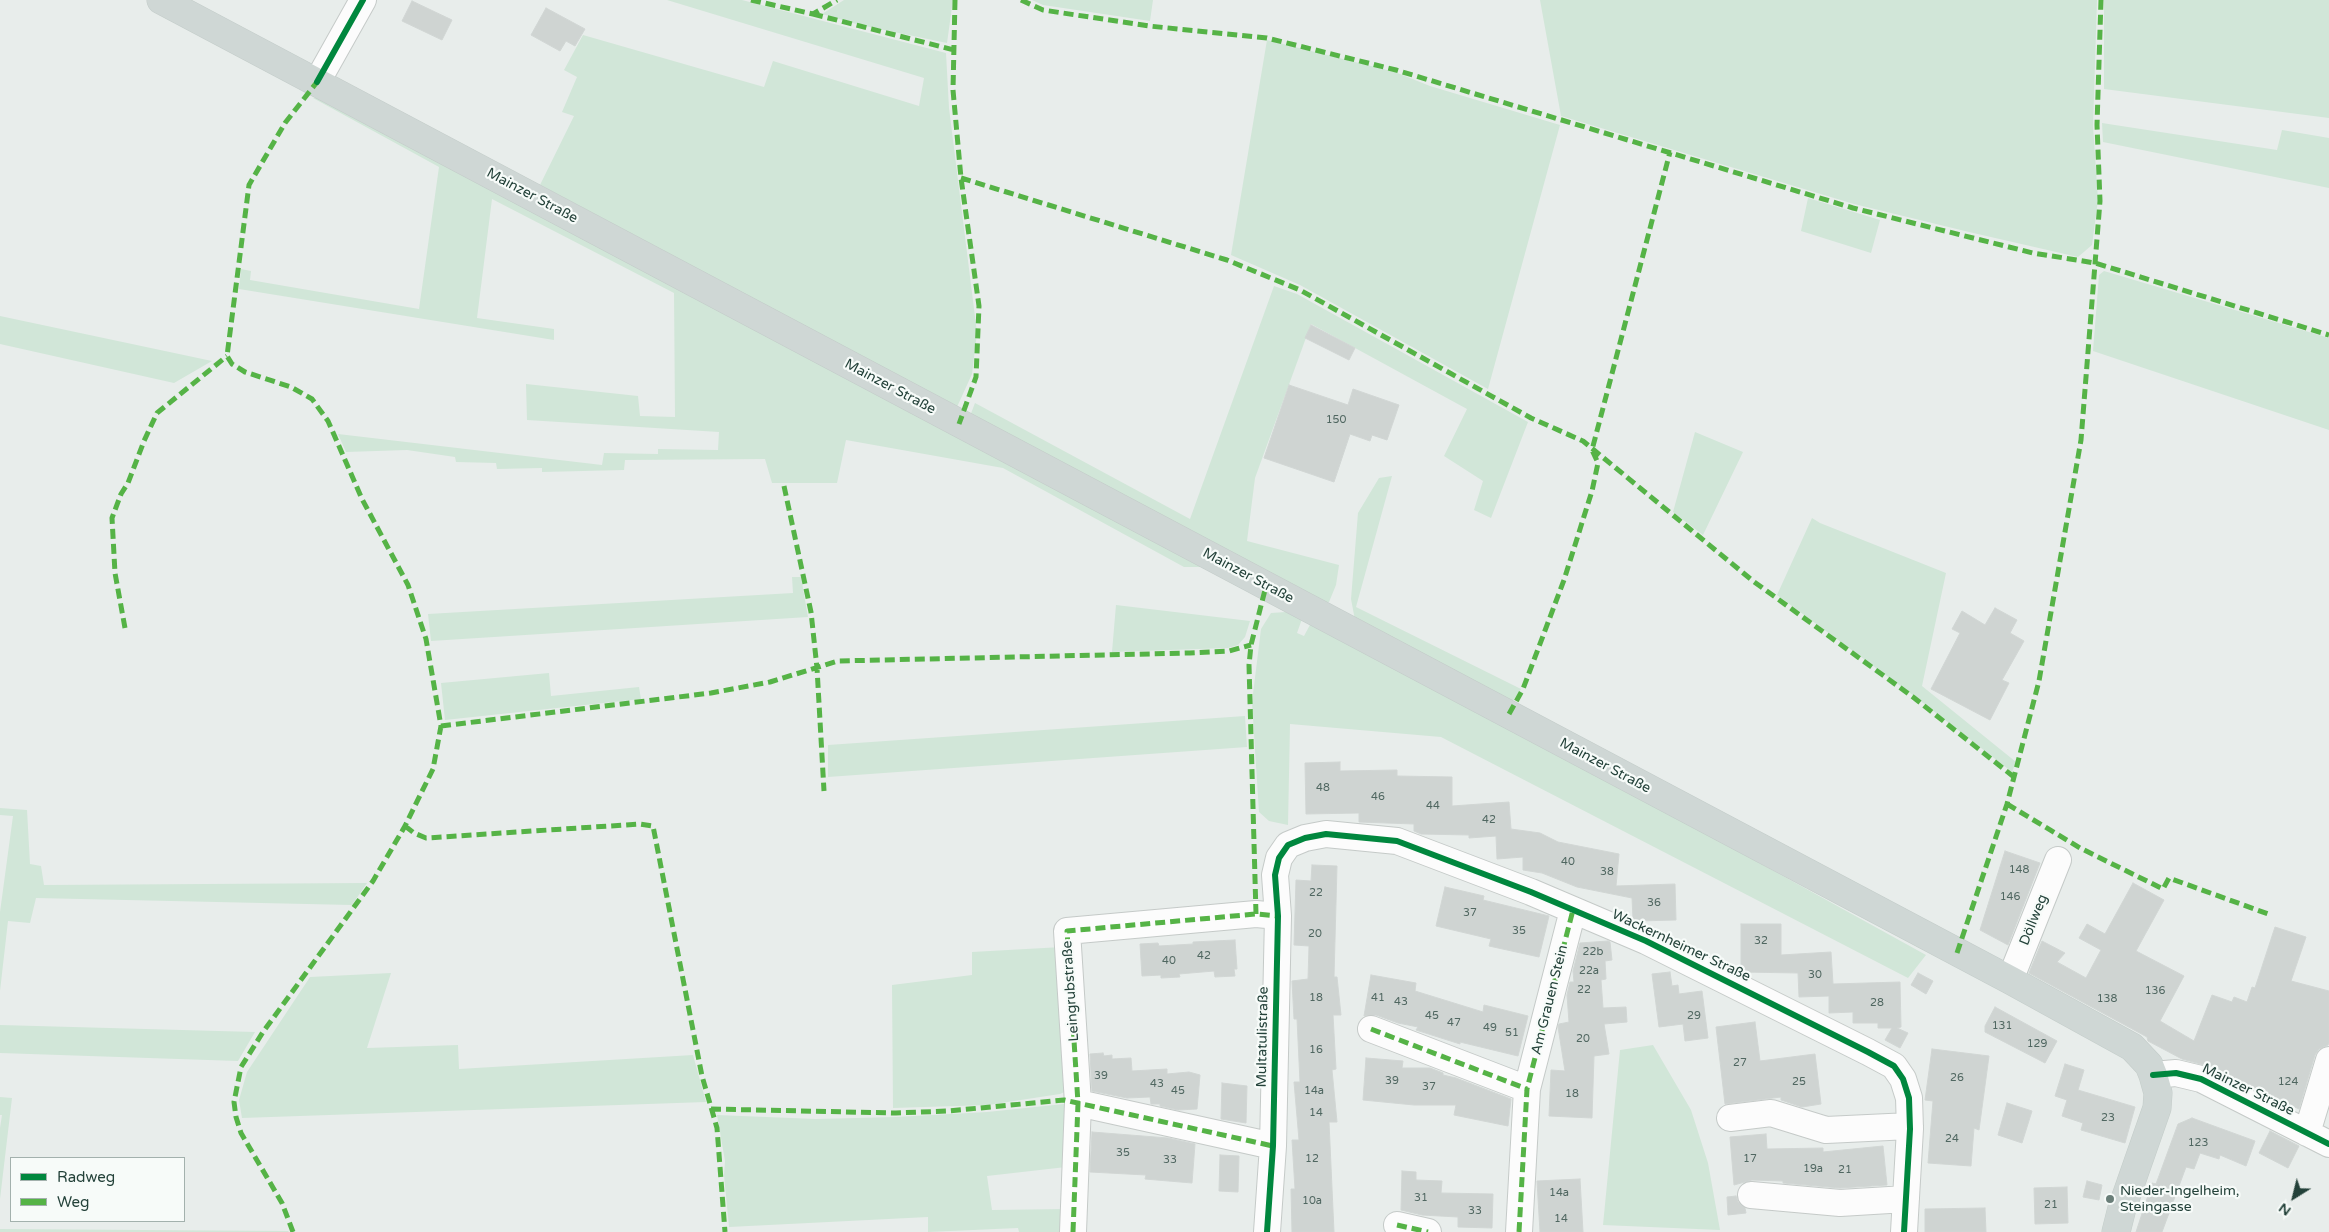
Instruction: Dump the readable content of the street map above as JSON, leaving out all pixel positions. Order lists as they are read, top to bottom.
{
  "streets": {
    "main road": ["Mainzer Straße"],
    "street": [
      "Döllweg",
      "Wackernheimer Straße",
      "Leingrubstraße",
      "Am Grauen Stein",
      "Multatulistraße"
    ]
  },
  "crossings": [
    ["Mainzer Straße", "Döllweg"],
    ["Wackernheimer Straße", "Am Grauen Stein"],
    ["Wackernheimer Straße", "Multatulistraße"],
    ["Leingrubstraße", "Multatulistraße"]
  ],
  "places": ["Nieder-Ingelheim, Steingasse"],
  "house_numbers": [
    "150",
    "48",
    "46",
    "44",
    "42",
    "40",
    "148",
    "38",
    "22",
    "146",
    "36",
    "37",
    "35",
    "20",
    "32",
    "22b",
    "42",
    "40",
    "22a",
    "30",
    "22",
    "136",
    "18",
    "41",
    "138",
    "43",
    "28",
    "45",
    "29",
    "47",
    "131",
    "49",
    "51",
    "20",
    "129",
    "16",
    "27",
    "39",
    "26",
    "39",
    "25",
    "124",
    "43",
    "37",
    "45",
    "14a",
    "18",
    "14",
    "23",
    "24",
    "123",
    "35",
    "12",
    "17",
    "33",
    "19a",
    "21",
    "14a",
    "31",
    "10a",
    "21",
    "33",
    "14"
  ],
  "legend": ["Radweg", "Weg"],
  "north": "bottom left"
}
